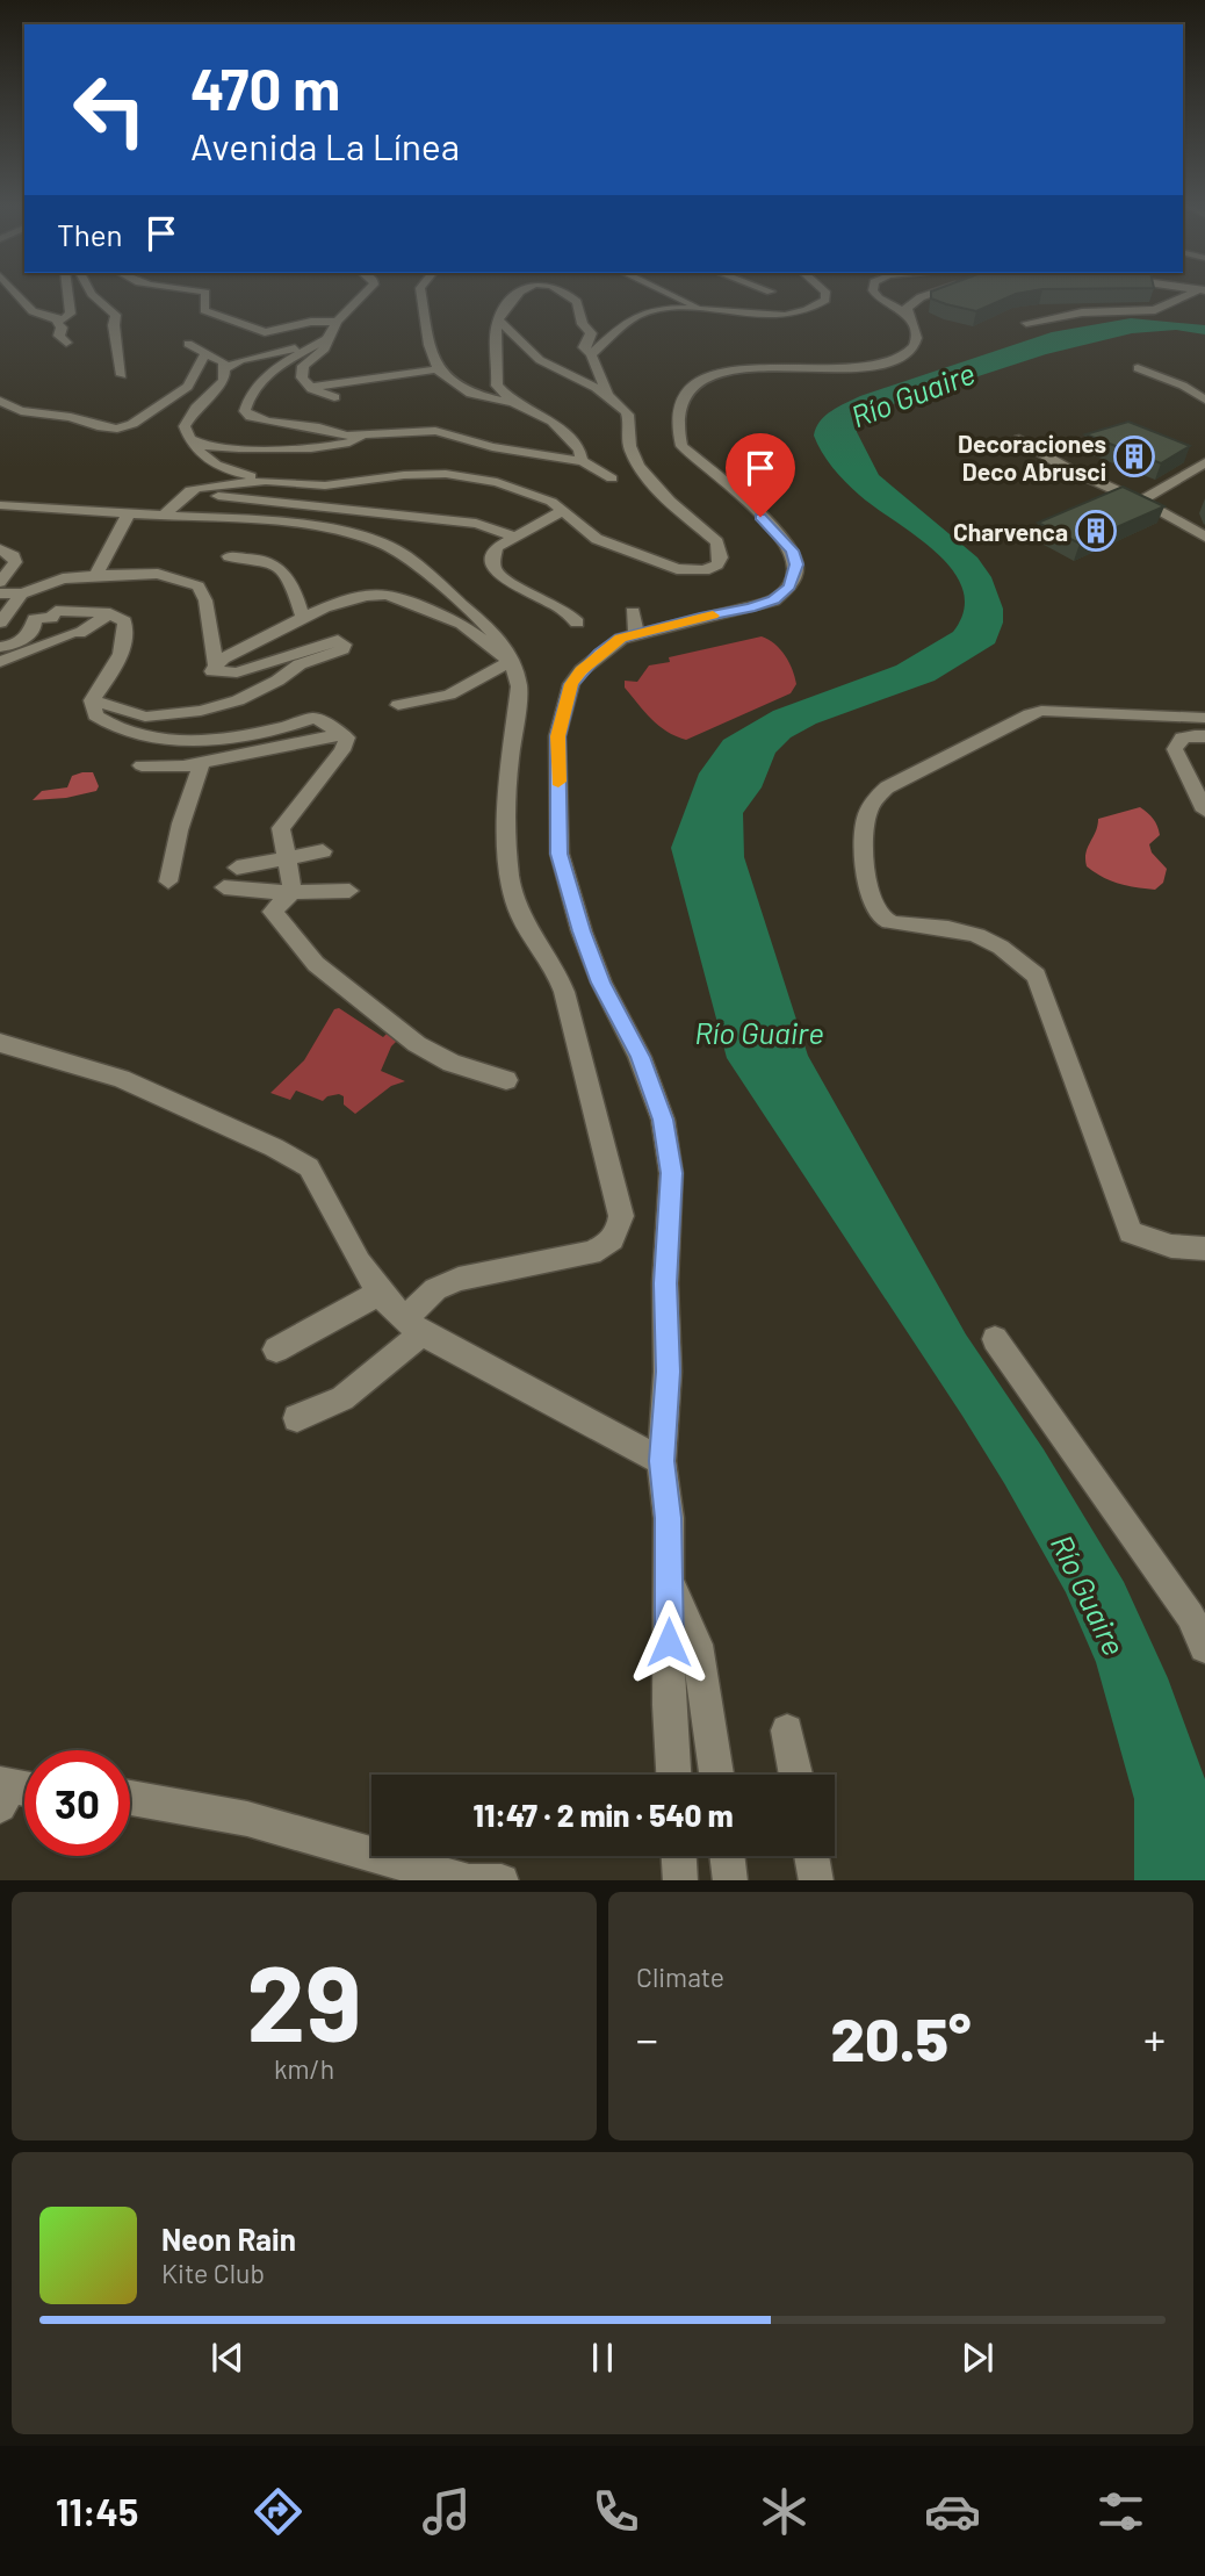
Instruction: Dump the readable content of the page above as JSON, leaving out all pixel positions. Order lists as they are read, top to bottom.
{
  "water": ["Río Guaire"],
  "places": {
    "building": ["Decoraciones Deco Abrusci", "Charvenca"]
  },
  "page": {
    "turn": ["470 m", "Avenida La Línea"],
    "then": "Then",
    "limit": "30",
    "trip": "11:47 · 2 min · 540 m",
    "tile": [
      ["29", "km/h"],
      "Climate"
    ],
    "heat": ["−", "20.5°", "+"],
    "song": ["Neon Rain", "Kite Club"],
    "tabs": "11:45"
  }
}
